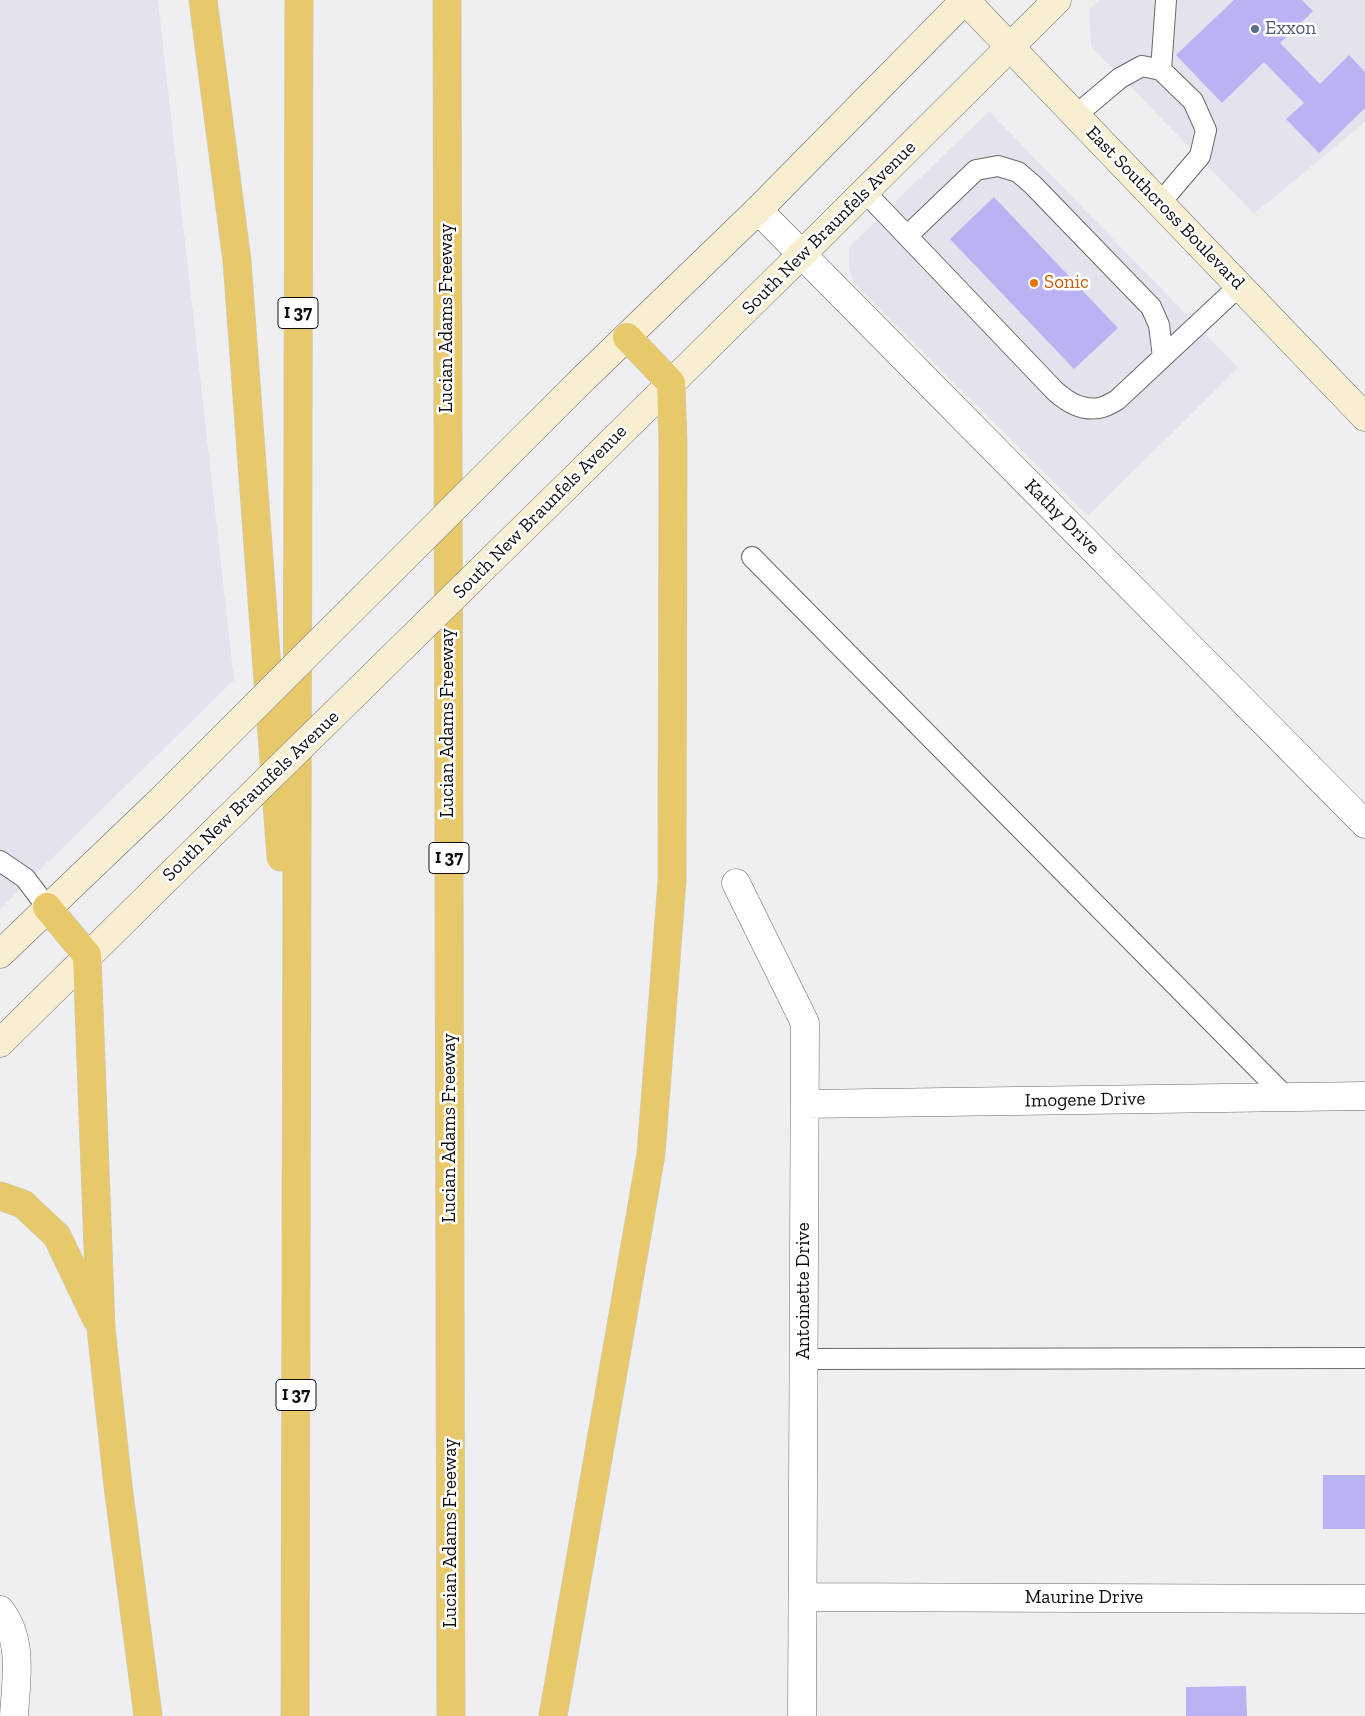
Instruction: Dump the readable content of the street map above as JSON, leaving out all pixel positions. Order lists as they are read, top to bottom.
{
  "streets": {
    "highway": ["I 37", "Lucian Adams Freeway"],
    "main road": ["East Southcross Boulevard", "South New Braunfels Avenue"],
    "street": [
      "Kathy Drive",
      "Imogene Drive",
      "Antoinette Drive",
      "Maurine Drive"
    ]
  },
  "crossings": [
    ["East Southcross Boulevard", "South New Braunfels Avenue"],
    ["South New Braunfels Avenue", "Kathy Drive"],
    ["Imogene Drive", "Antoinette Drive"],
    ["Antoinette Drive", "Maurine Drive"]
  ],
  "places": ["Exxon", "Sonic"]
}
